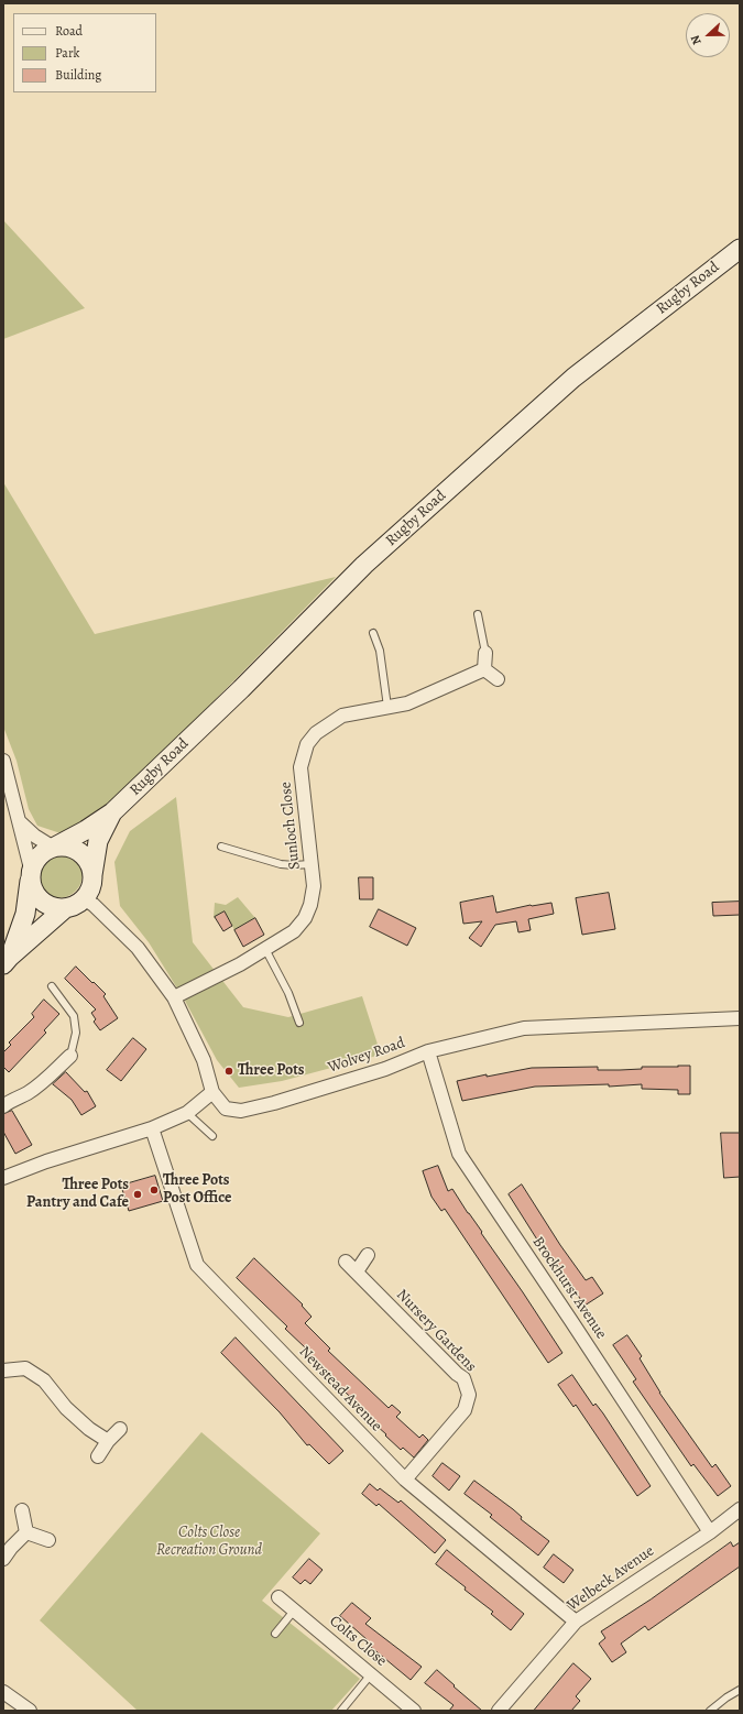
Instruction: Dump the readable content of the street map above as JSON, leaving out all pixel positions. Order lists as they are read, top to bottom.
{
  "streets": {
    "main road": ["Rugby Road"],
    "street": [
      "Sunloch Close",
      "Wolvey Road",
      "Brockhurst Avenue",
      "Nursery Gardens",
      "Newstead Avenue",
      "Welbeck Avenue",
      "Colts Close"
    ]
  },
  "crossings": [
    ["Wolvey Road", "Brockhurst Avenue"],
    ["Brockhurst Avenue", "Welbeck Avenue"],
    ["Nursery Gardens", "Newstead Avenue"],
    ["Newstead Avenue", "Welbeck Avenue"]
  ],
  "parks": ["Colts Close Recreation Ground"],
  "places": ["Three Pots", "Three Pots Post Office", "Three Pots Pantry and Cafe"],
  "legend": ["Road", "Park", "Building"],
  "north": "left"
}
